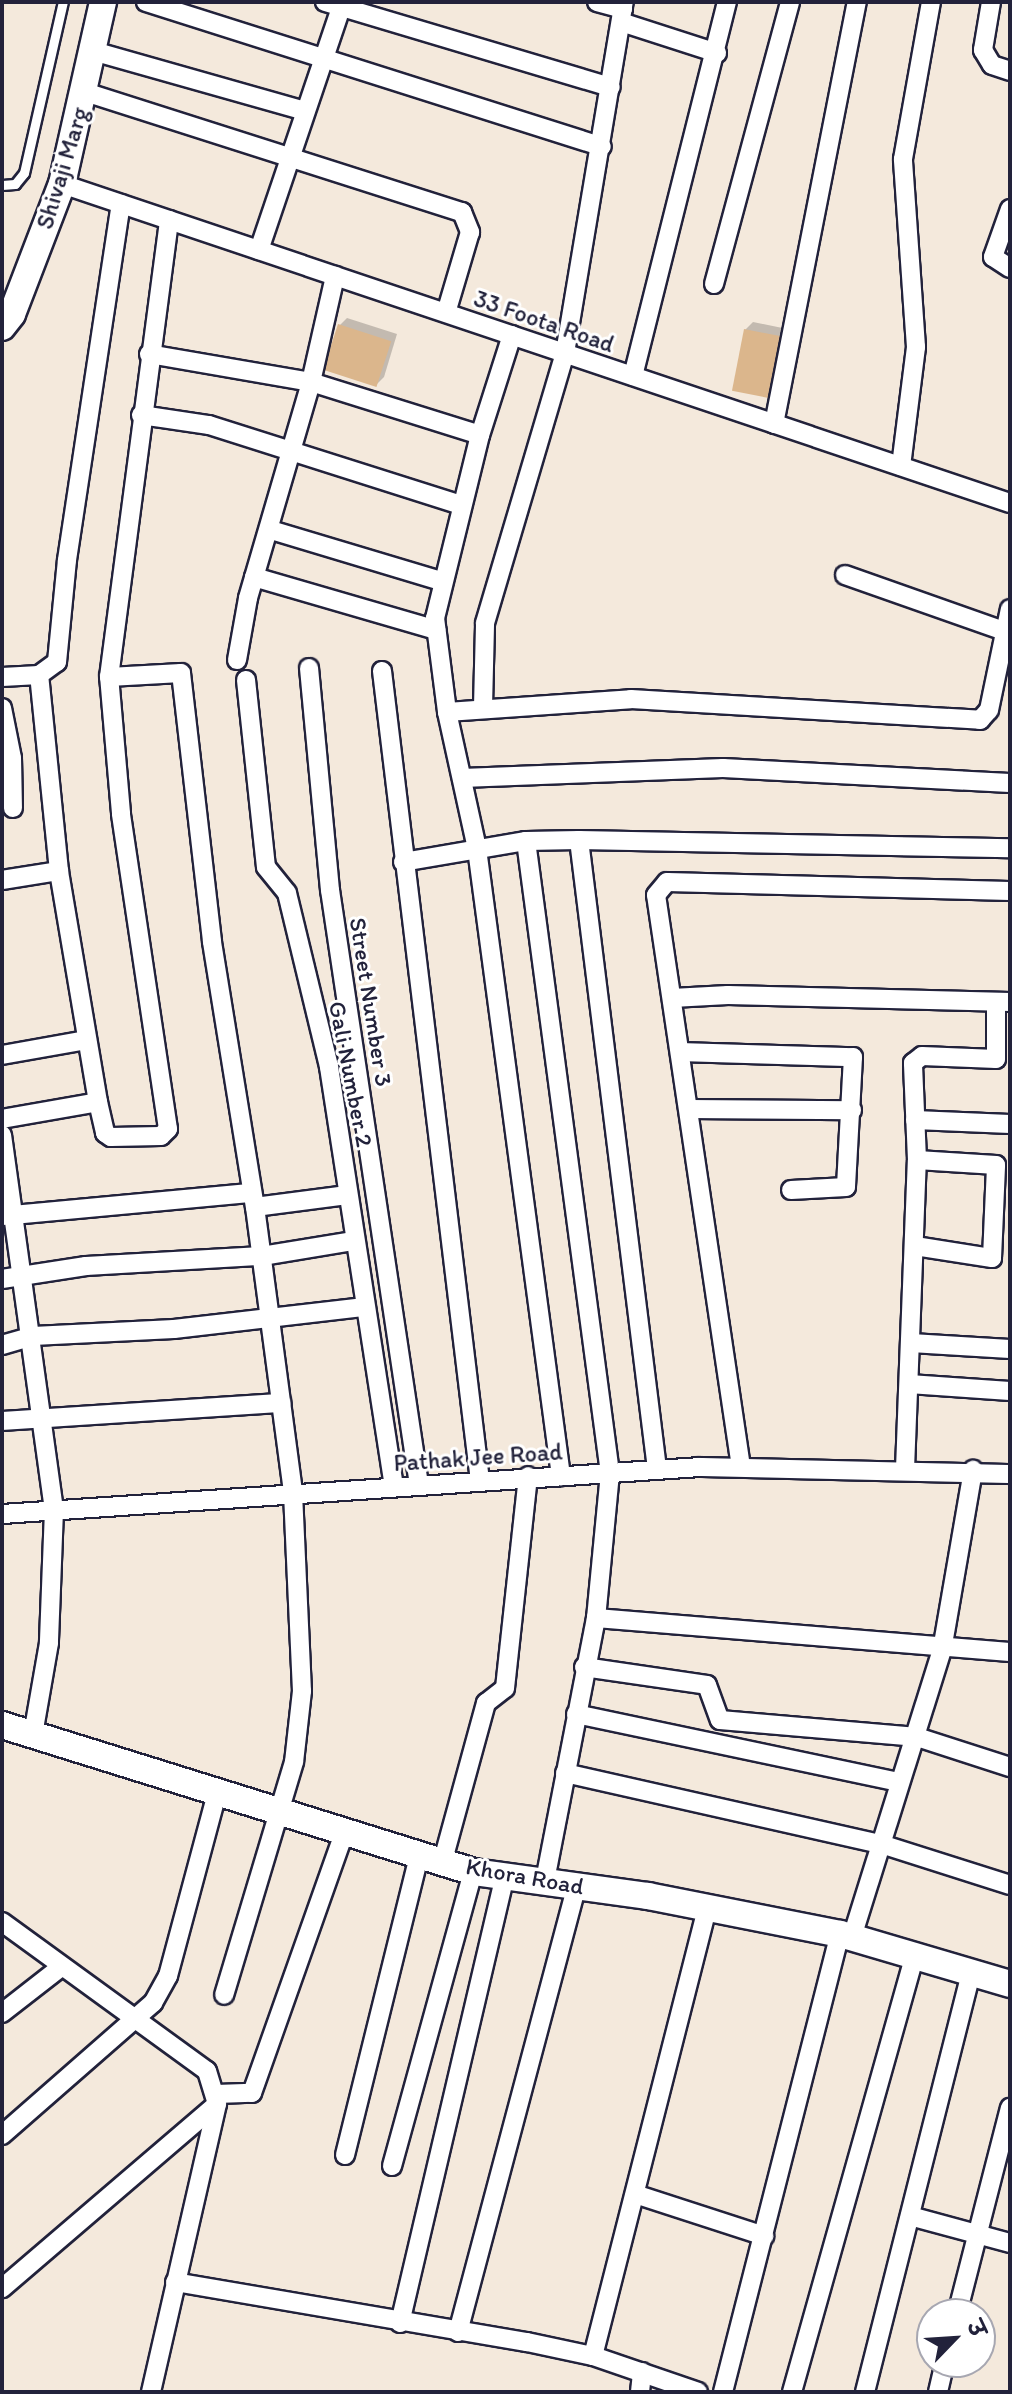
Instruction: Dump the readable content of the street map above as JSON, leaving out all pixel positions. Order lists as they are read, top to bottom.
{
  "streets": {
    "street": [
      "Shivaji Marg",
      "33 Foota Road",
      "Street Number 3",
      "Gali Number 2",
      "Pathak Jee Road",
      "Khora Road"
    ]
  },
  "crossings": [
    ["Shivaji Marg", "33 Foota Road"],
    ["Street Number 3", "Pathak Jee Road"],
    ["Gali Number 2", "Pathak Jee Road"]
  ],
  "north": "top right"
}
